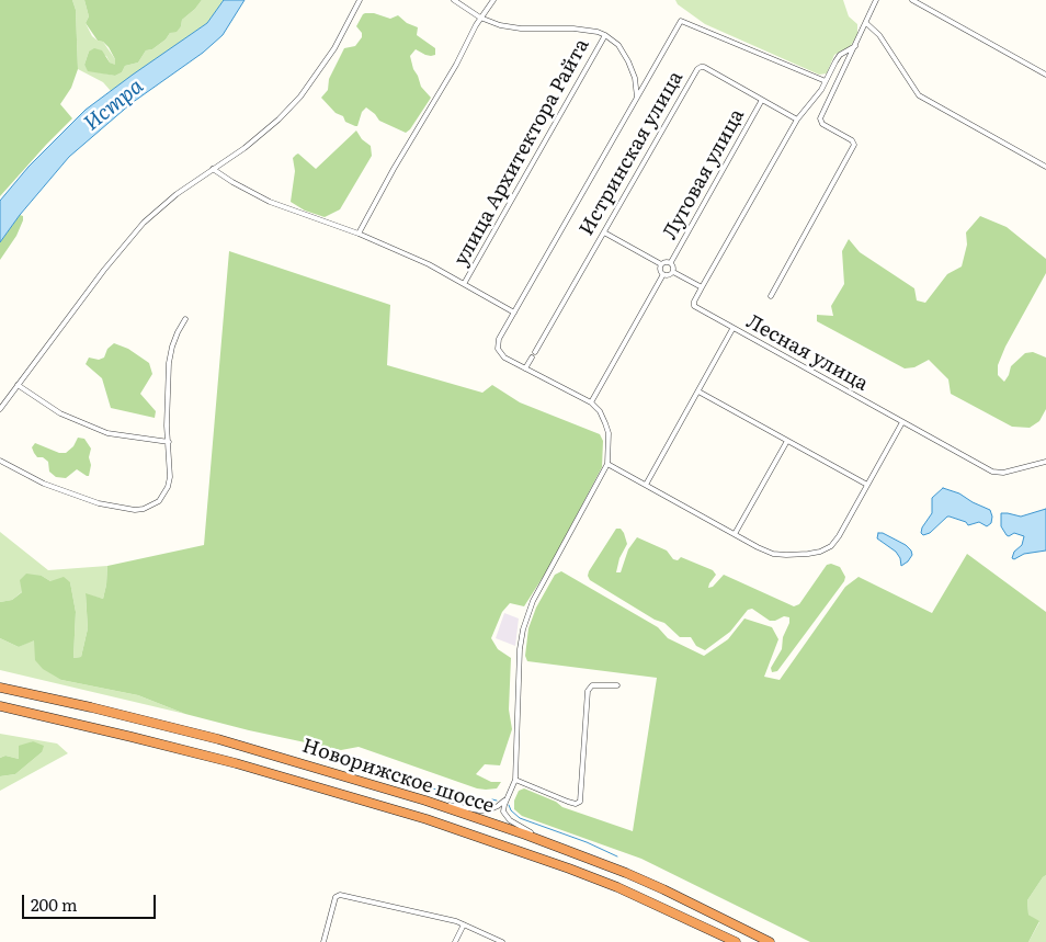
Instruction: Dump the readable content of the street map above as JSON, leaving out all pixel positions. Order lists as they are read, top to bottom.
{
  "streets": {
    "highway": ["Новорижское шоссе"],
    "street": [
      "улица Архитектора Райта",
      "Истринская улица",
      "Луговая улица",
      "Лесная улица"
    ]
  },
  "crossings": [
    ["Истринская улица", "Луговая улица"]
  ],
  "water": ["Истра"],
  "scale_bar": "200 m"
}
